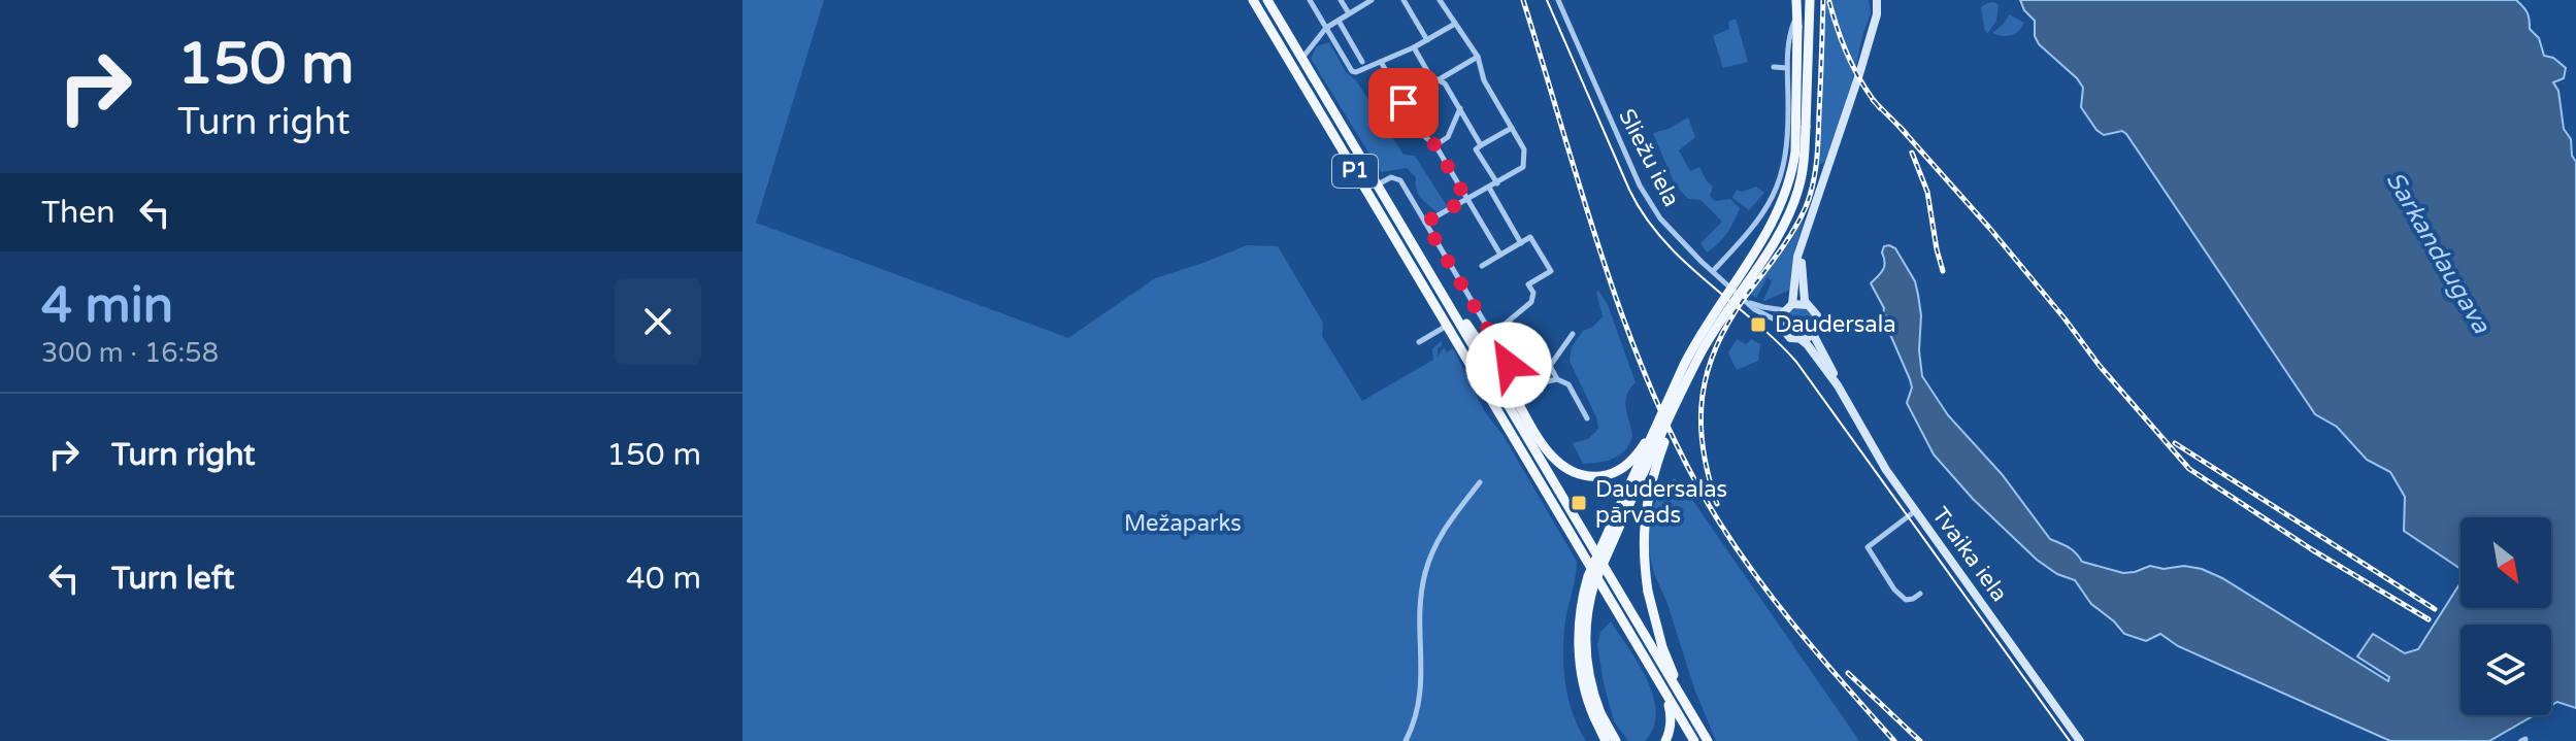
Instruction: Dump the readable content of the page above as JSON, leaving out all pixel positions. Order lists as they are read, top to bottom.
{
  "streets": {
    "main road": ["P1"],
    "street": ["Sliežu iela", "Tvaika iela"]
  },
  "crossings": [
    ["Sliežu iela", "Tvaika iela"]
  ],
  "water": ["Sarkandaugava"],
  "parks": ["Mežaparks"],
  "places": {
    "transit": ["Daudersala", "Daudersalas pārvads"]
  },
  "north": "bottom right",
  "page": {
    "turn": ["150 m", "Turn right"],
    "then": "Then",
    "heading": ["4 min", "300 m · 16:58"],
    "list": [
      {
        "name": "Turn right",
        "value": "150 m"
      },
      {
        "name": "Turn left",
        "value": "40 m"
      }
    ]
  }
}
